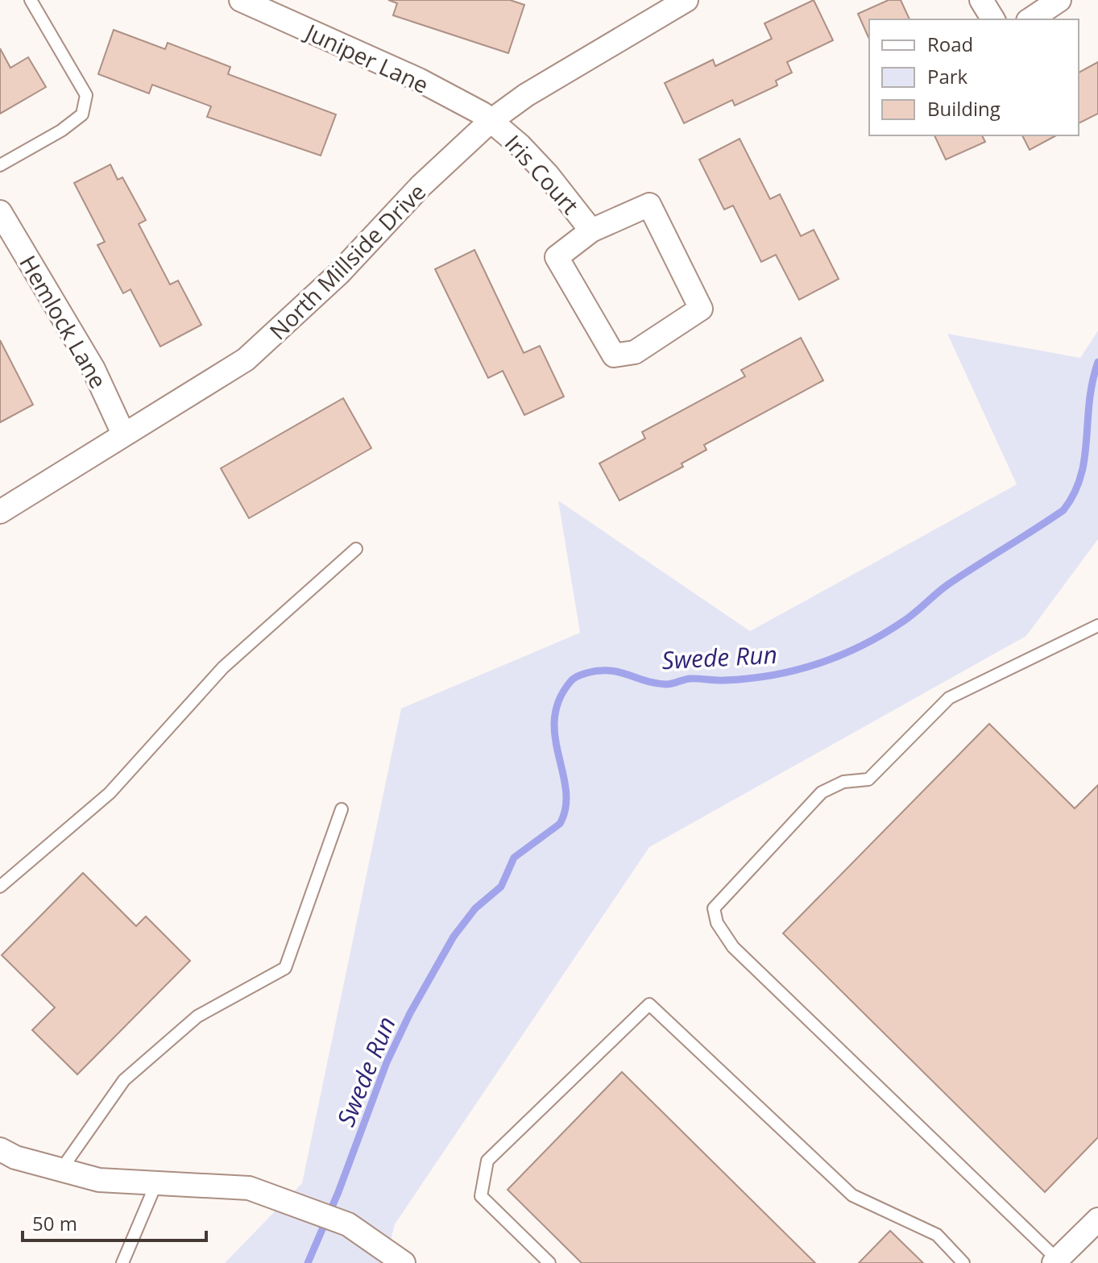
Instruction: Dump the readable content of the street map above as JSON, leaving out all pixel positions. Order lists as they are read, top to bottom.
{
  "streets": {
    "street": [
      "Juniper Lane",
      "Iris Court",
      "North Millside Drive",
      "Hemlock Lane"
    ]
  },
  "crossings": [
    ["Juniper Lane", "Iris Court"],
    ["Juniper Lane", "North Millside Drive"],
    ["Iris Court", "North Millside Drive"],
    ["North Millside Drive", "Hemlock Lane"]
  ],
  "water": ["Swede Run"],
  "legend": ["Road", "Park", "Building"],
  "scale_bar": "50 m"
}
